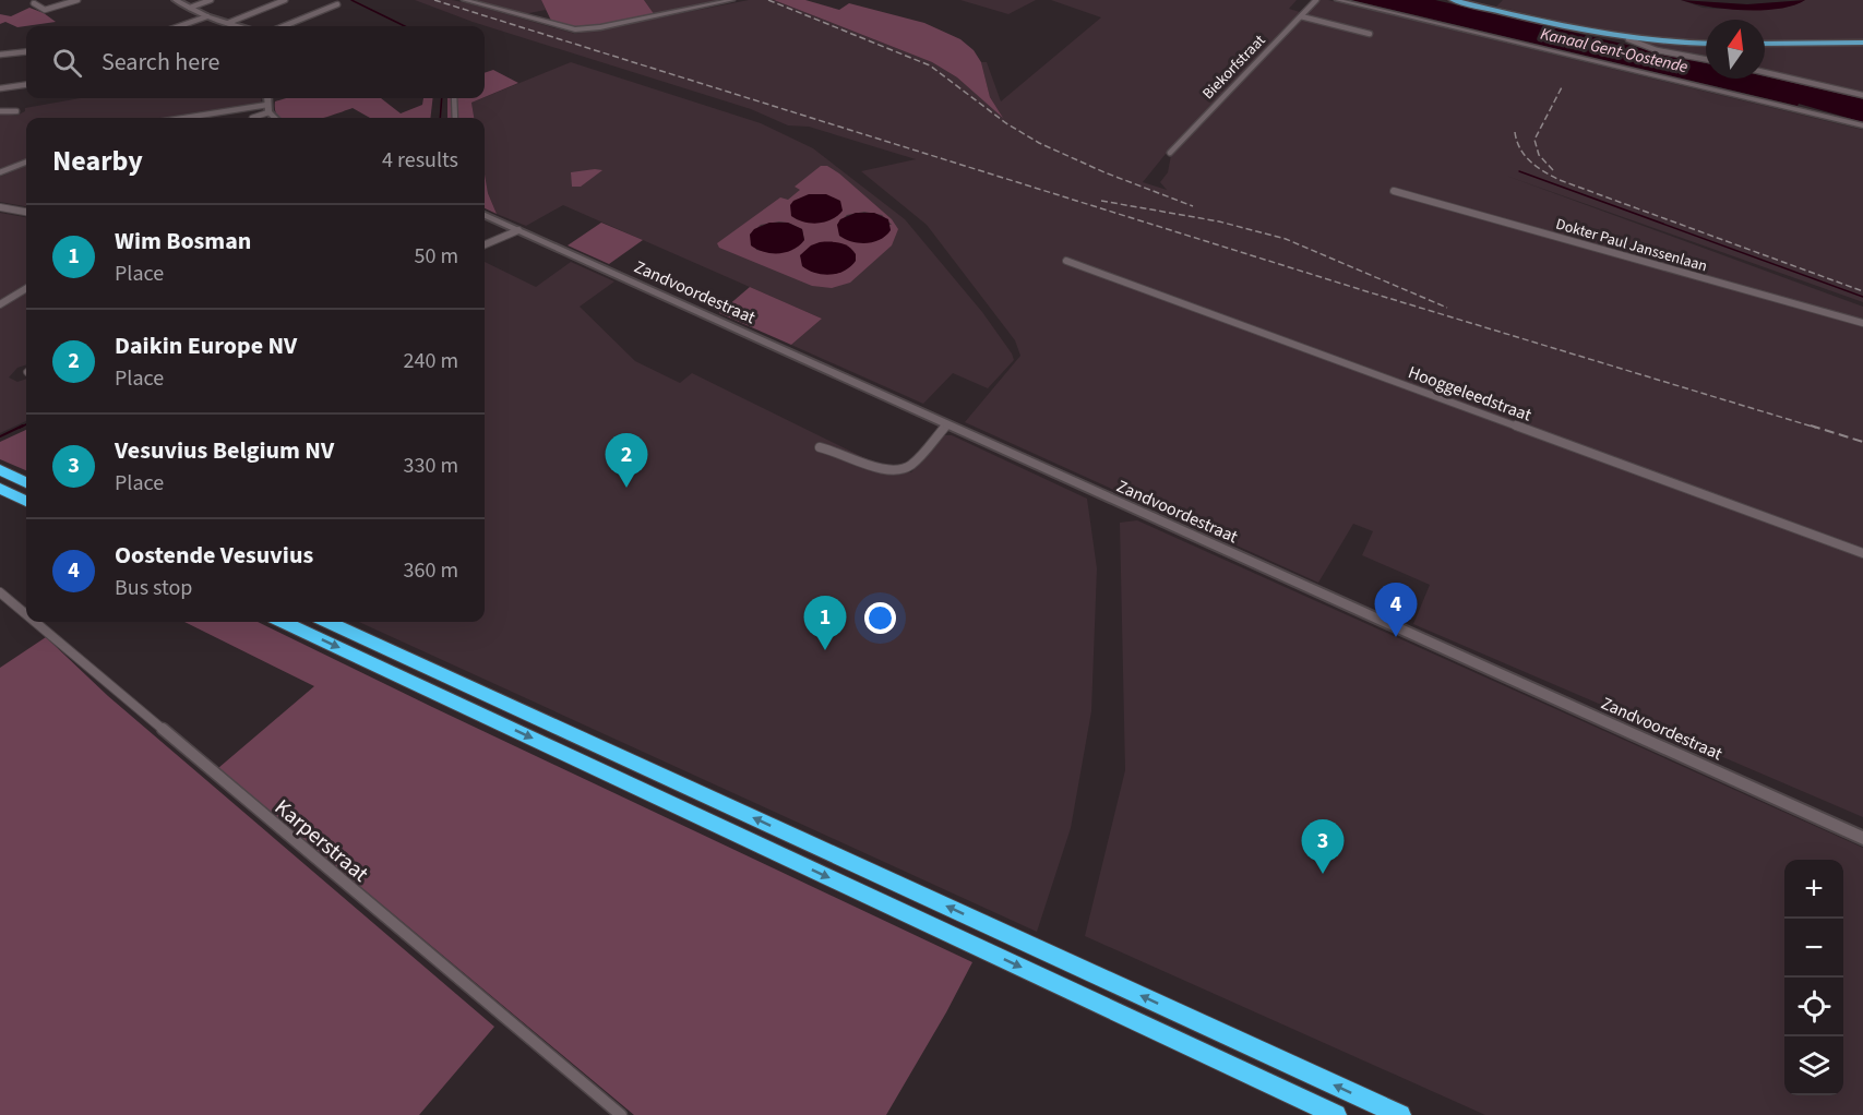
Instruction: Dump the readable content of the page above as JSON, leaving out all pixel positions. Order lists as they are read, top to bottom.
{
  "streets": {
    "main road": ["Zandvoordestraat"],
    "street": [
      "Biekorfstraat",
      "Dokter Paul Janssenlaan",
      "Hooggeleedstraat",
      "Karperstraat"
    ]
  },
  "water": ["Kanaal Gent-Oostende"],
  "north": "top",
  "page": {
    "search": "Search here",
    "heading": ["Nearby", "4 results"],
    "list": [
      {
        "mark": "1",
        "name": "Wim Bosman",
        "note": "Place",
        "value": "50 m"
      },
      {
        "mark": "2",
        "name": "Daikin Europe NV",
        "note": "Place",
        "value": "240 m"
      },
      {
        "mark": "3",
        "name": "Vesuvius Belgium NV",
        "note": "Place",
        "value": "330 m"
      },
      {
        "mark": "4",
        "name": "Oostende Vesuvius",
        "note": "Bus stop",
        "value": "360 m"
      }
    ],
    "pins": [
      "2",
      "4",
      "1",
      "3"
    ],
    "map_buttons": ["+", "−"]
  }
}
